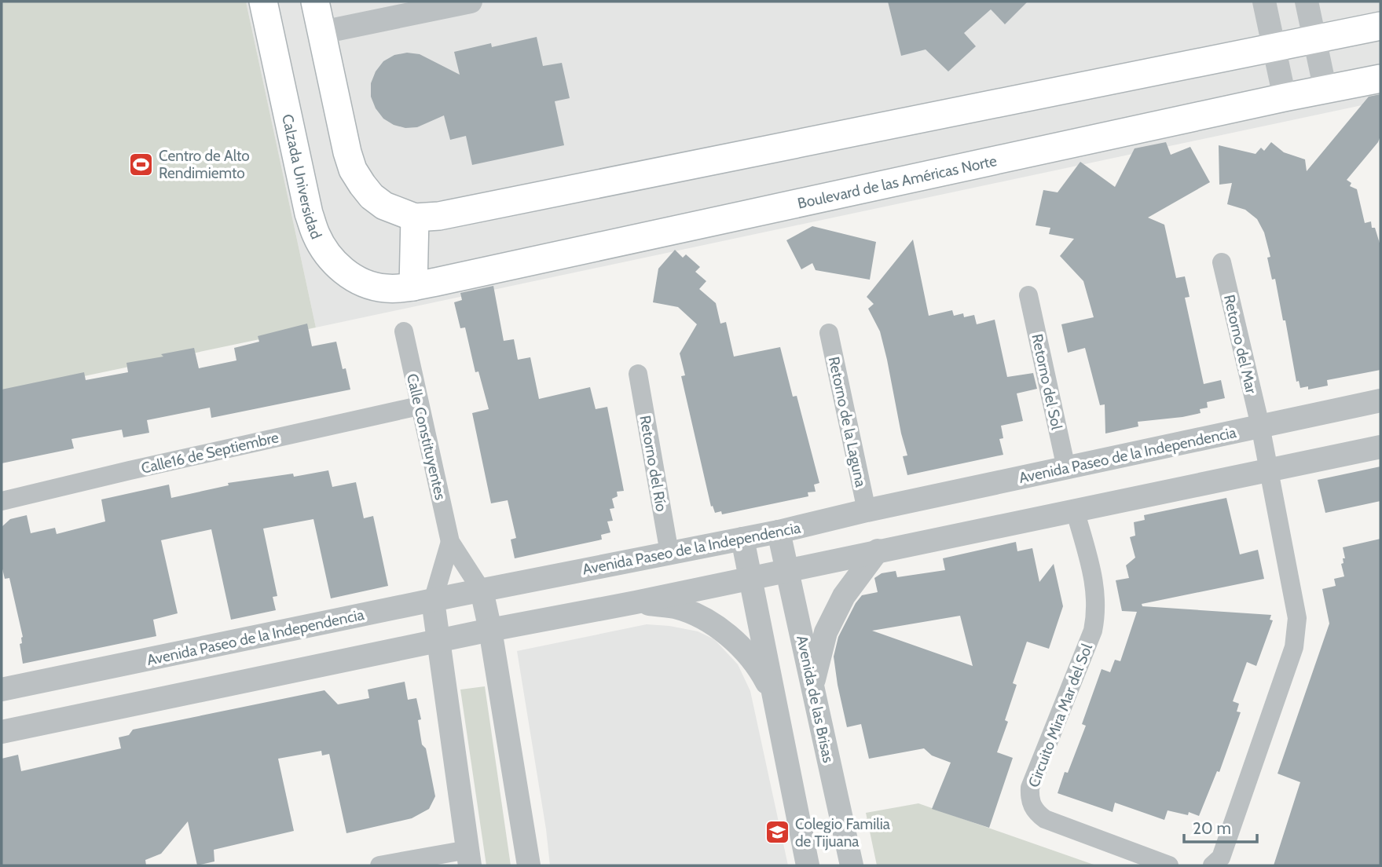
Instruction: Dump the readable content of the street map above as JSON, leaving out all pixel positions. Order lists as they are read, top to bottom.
{
  "streets": {
    "main road": ["Calzada Universidad", "Boulevard de las Américas Norte"],
    "street": [
      "Retorno del Mar",
      "Retorno del Sol",
      "Retorno de la Laguna",
      "Calle Constituyentes",
      "Calle16 de Septiembre",
      "Avenida Paseo de la Independencia",
      "Retorno del Río",
      "Avenida de las Brisas",
      "Circuito Mira Mar del Sol"
    ]
  },
  "crossings": [
    ["Calzada Universidad", "Boulevard de las Américas Norte"],
    ["Retorno del Mar", "Avenida Paseo de la Independencia"],
    ["Retorno del Sol", "Avenida Paseo de la Independencia"],
    ["Retorno de la Laguna", "Avenida Paseo de la Independencia"],
    ["Calle Constituyentes", "Calle16 de Septiembre"],
    ["Calle Constituyentes", "Avenida Paseo de la Independencia"],
    ["Avenida Paseo de la Independencia", "Retorno del Río"],
    ["Avenida Paseo de la Independencia", "Avenida de las Brisas"]
  ],
  "places": {
    "sports": ["Centro de Alto Rendimiemto"],
    "school or university": ["Colegio Familia de Tijuana"]
  },
  "scale_bar": "20 m"
}
